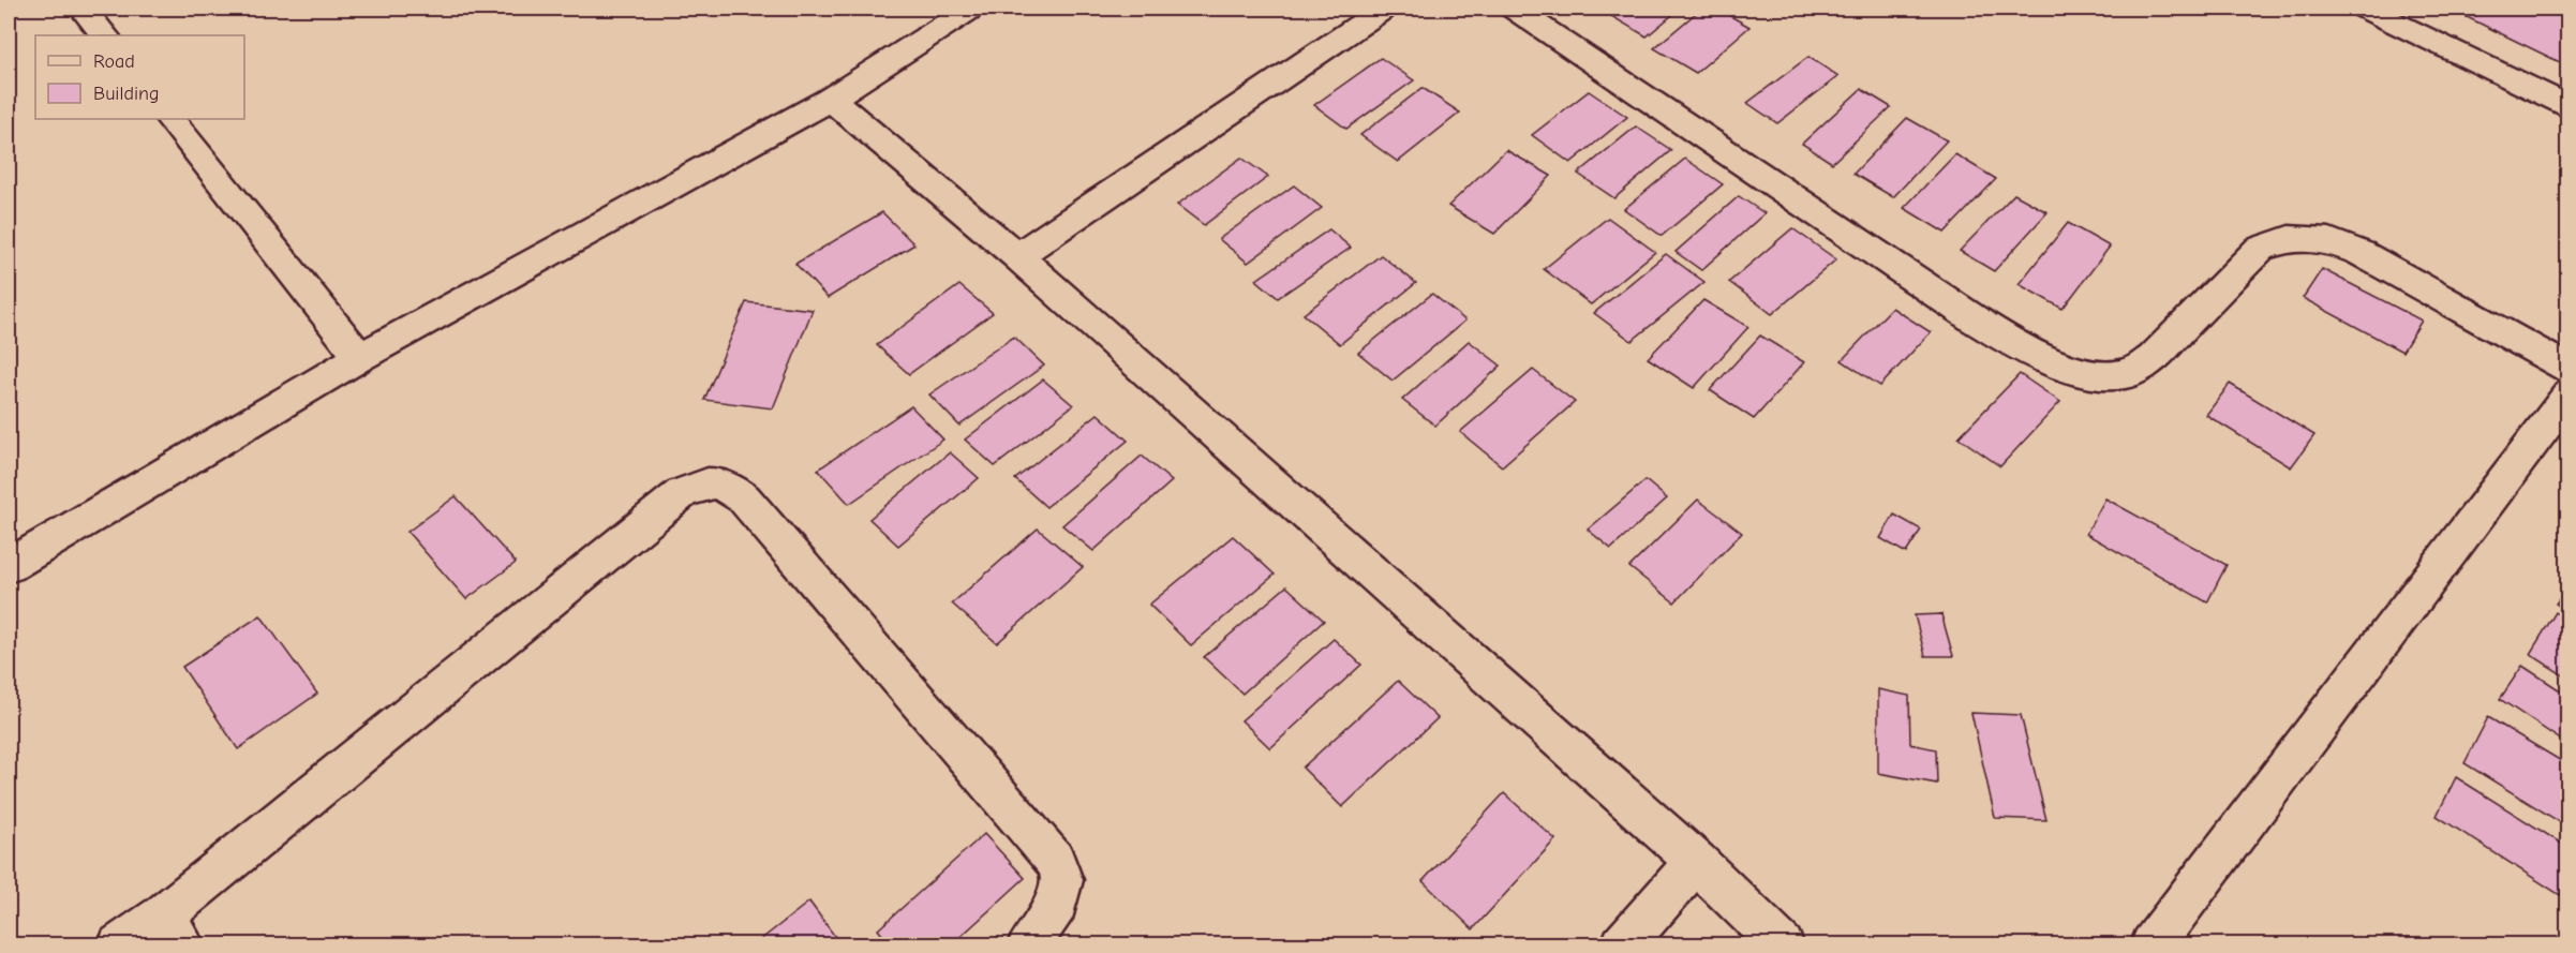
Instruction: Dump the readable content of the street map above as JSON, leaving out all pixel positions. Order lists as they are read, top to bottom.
{
  "legend": ["Road", "Building"]
}
